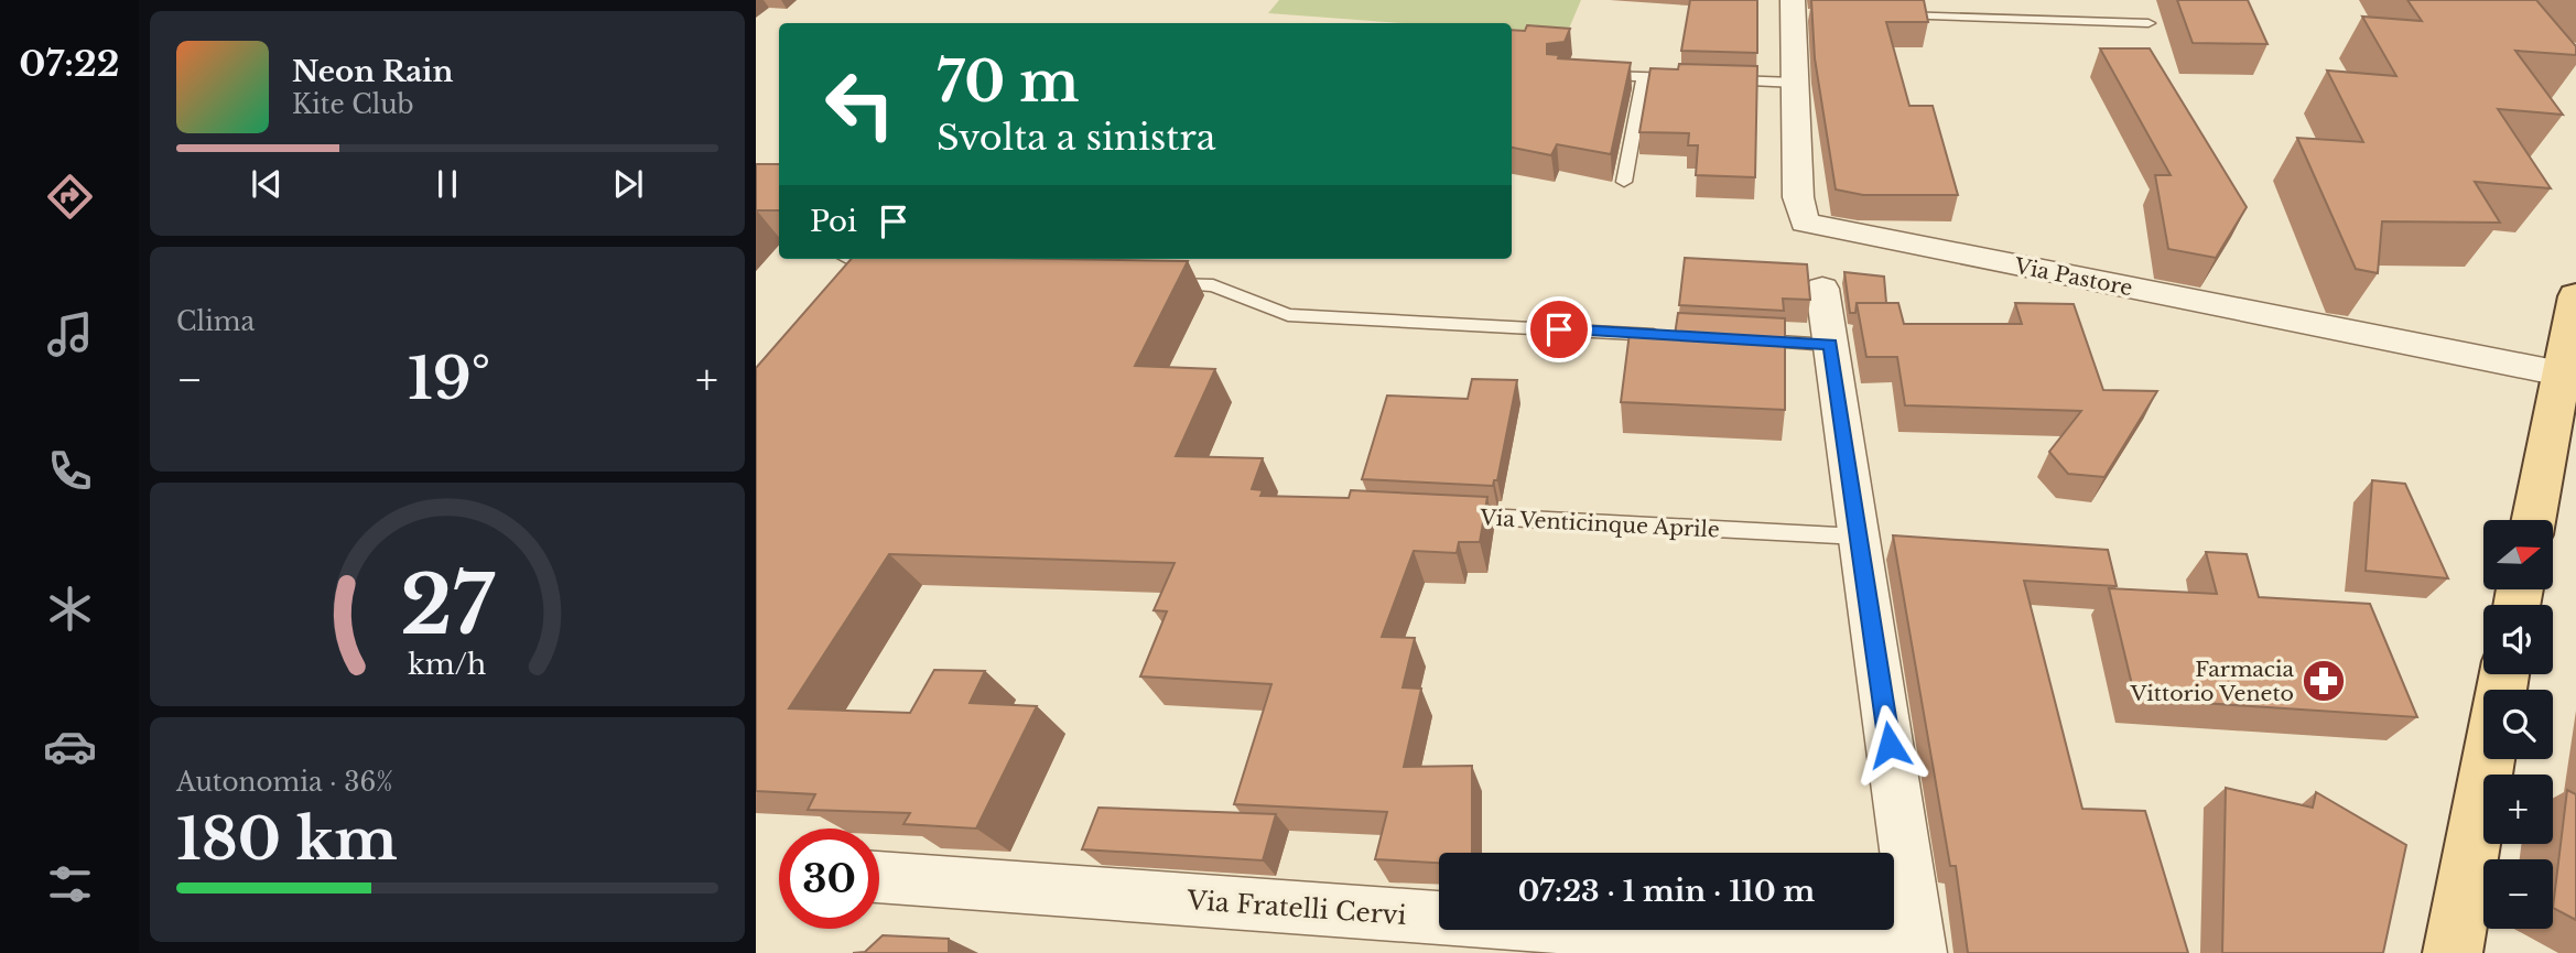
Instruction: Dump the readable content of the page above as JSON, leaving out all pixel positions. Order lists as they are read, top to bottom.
{
  "streets": {
    "street": ["Via Pastore", "Via Fratelli Cervi"],
    "lane": ["Via Venticinque Aprile"]
  },
  "places": {
    "pharmacy": ["Farmacia Vittorio Veneto"]
  },
  "north": "right",
  "page": {
    "tabs": "07:22",
    "turn": ["70 m", "Svolta a sinistra"],
    "song": ["Neon Rain", "Kite Club"],
    "then": "Poi",
    "tile": [
      "Clima",
      ["Autonomia · 36%", "180 km"]
    ],
    "heat": ["−", "19°", "+"],
    "map_buttons": ["+", "−"],
    "limit": "30",
    "trip": "07:23 · 1 min · 110 m",
    "gauge": ["27", "km/h"]
  }
}
